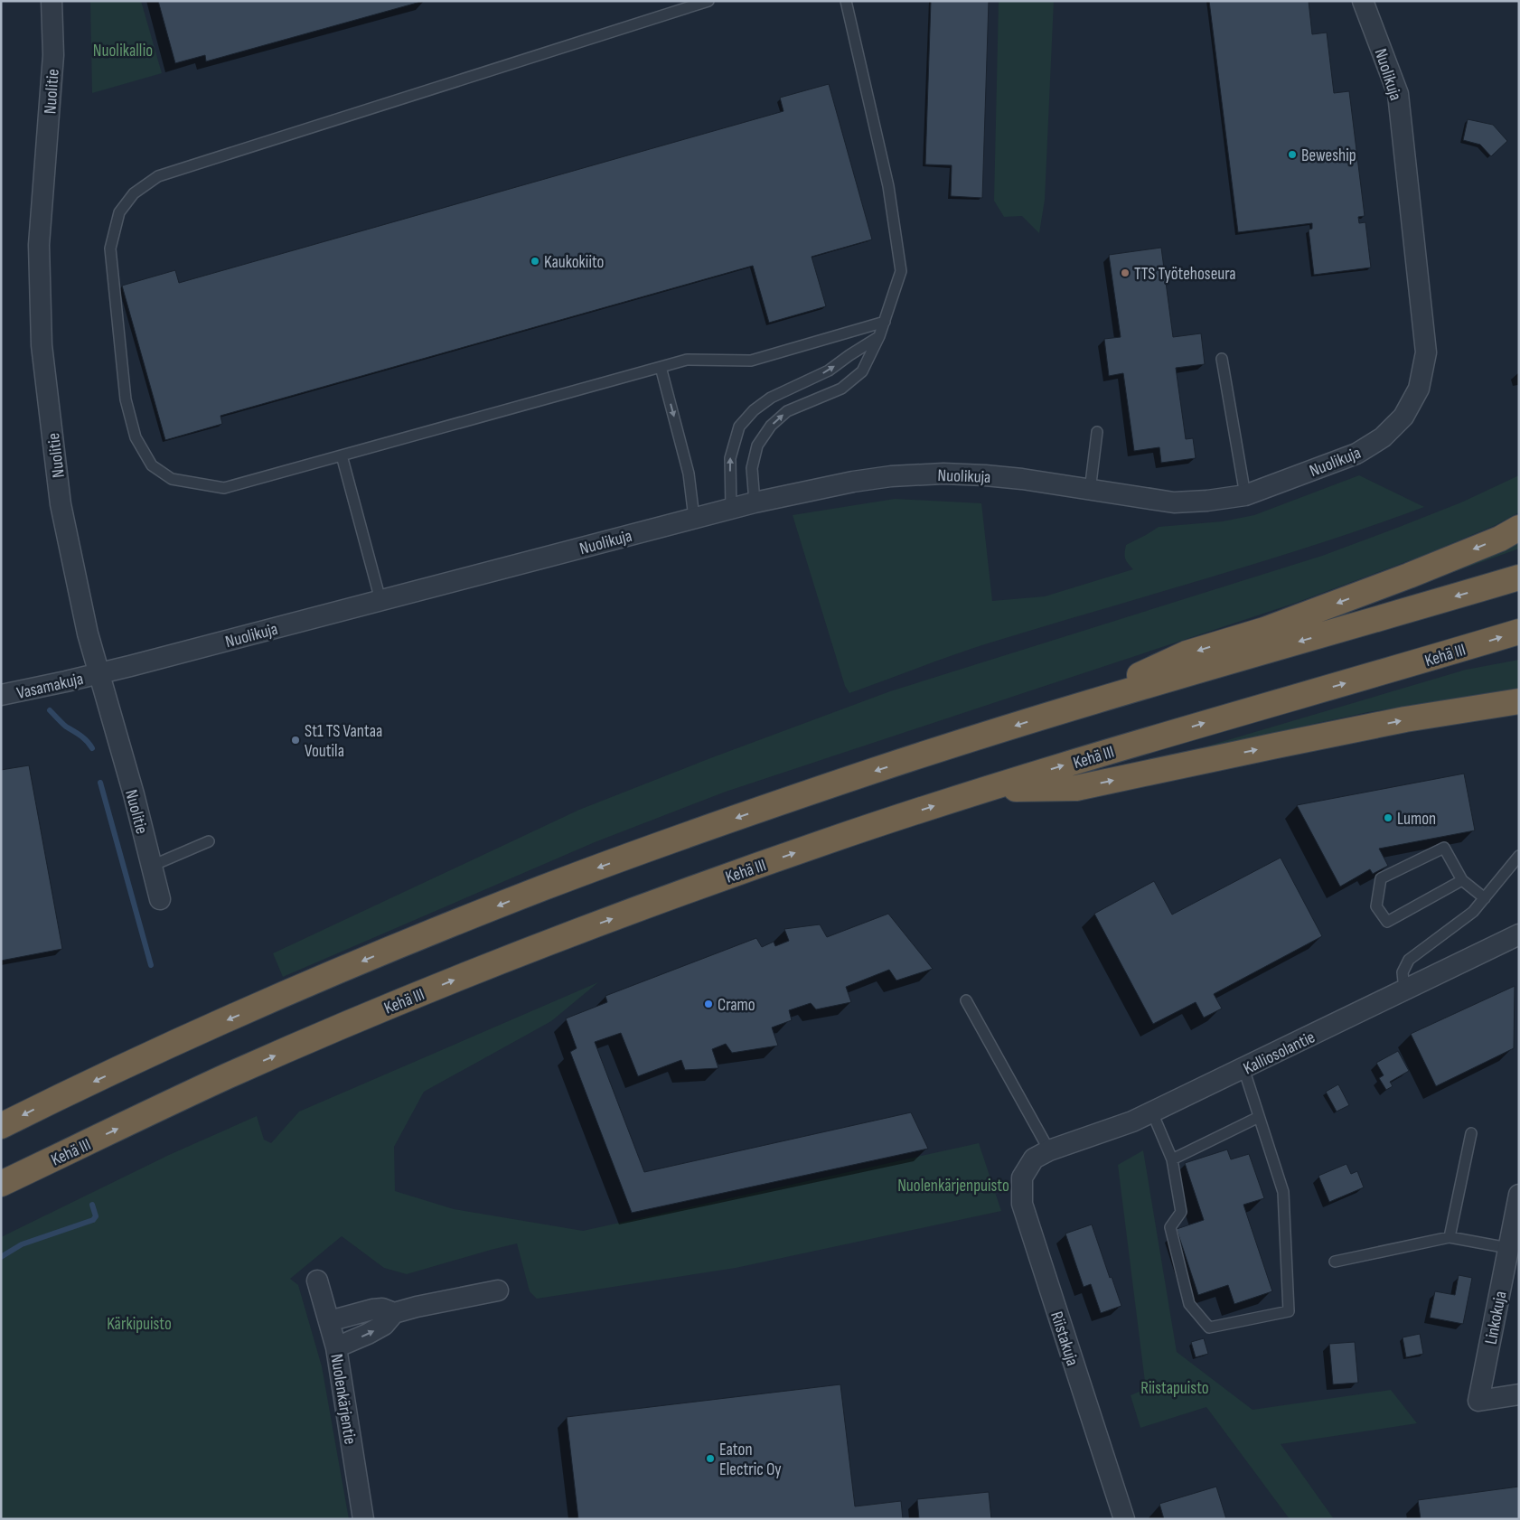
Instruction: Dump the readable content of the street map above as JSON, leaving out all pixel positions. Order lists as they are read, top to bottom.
{
  "streets": {
    "highway": ["Kehä III"],
    "street": [
      "Nuolikuja",
      "Nuolitie",
      "Vasamakuja",
      "Kalliosolantie",
      "Linkokuja",
      "Riistakuja",
      "Nuolenkärjentie"
    ]
  },
  "crossings": [
    ["Nuolikuja", "Nuolitie"],
    ["Nuolikuja", "Vasamakuja"],
    ["Nuolitie", "Vasamakuja"],
    ["Kalliosolantie", "Riistakuja"]
  ],
  "parks": [
    "Nuolikallio",
    "Nuolenkärjenpuisto",
    "Kärkipuisto",
    "Riistapuisto"
  ],
  "places": [
    "Beweship",
    "Kaukokiito",
    "TTS Työtehoseura",
    "St1 TS Vantaa Voutila",
    "Lumon",
    "Cramo",
    "Eaton Electric Oy"
  ]
}
